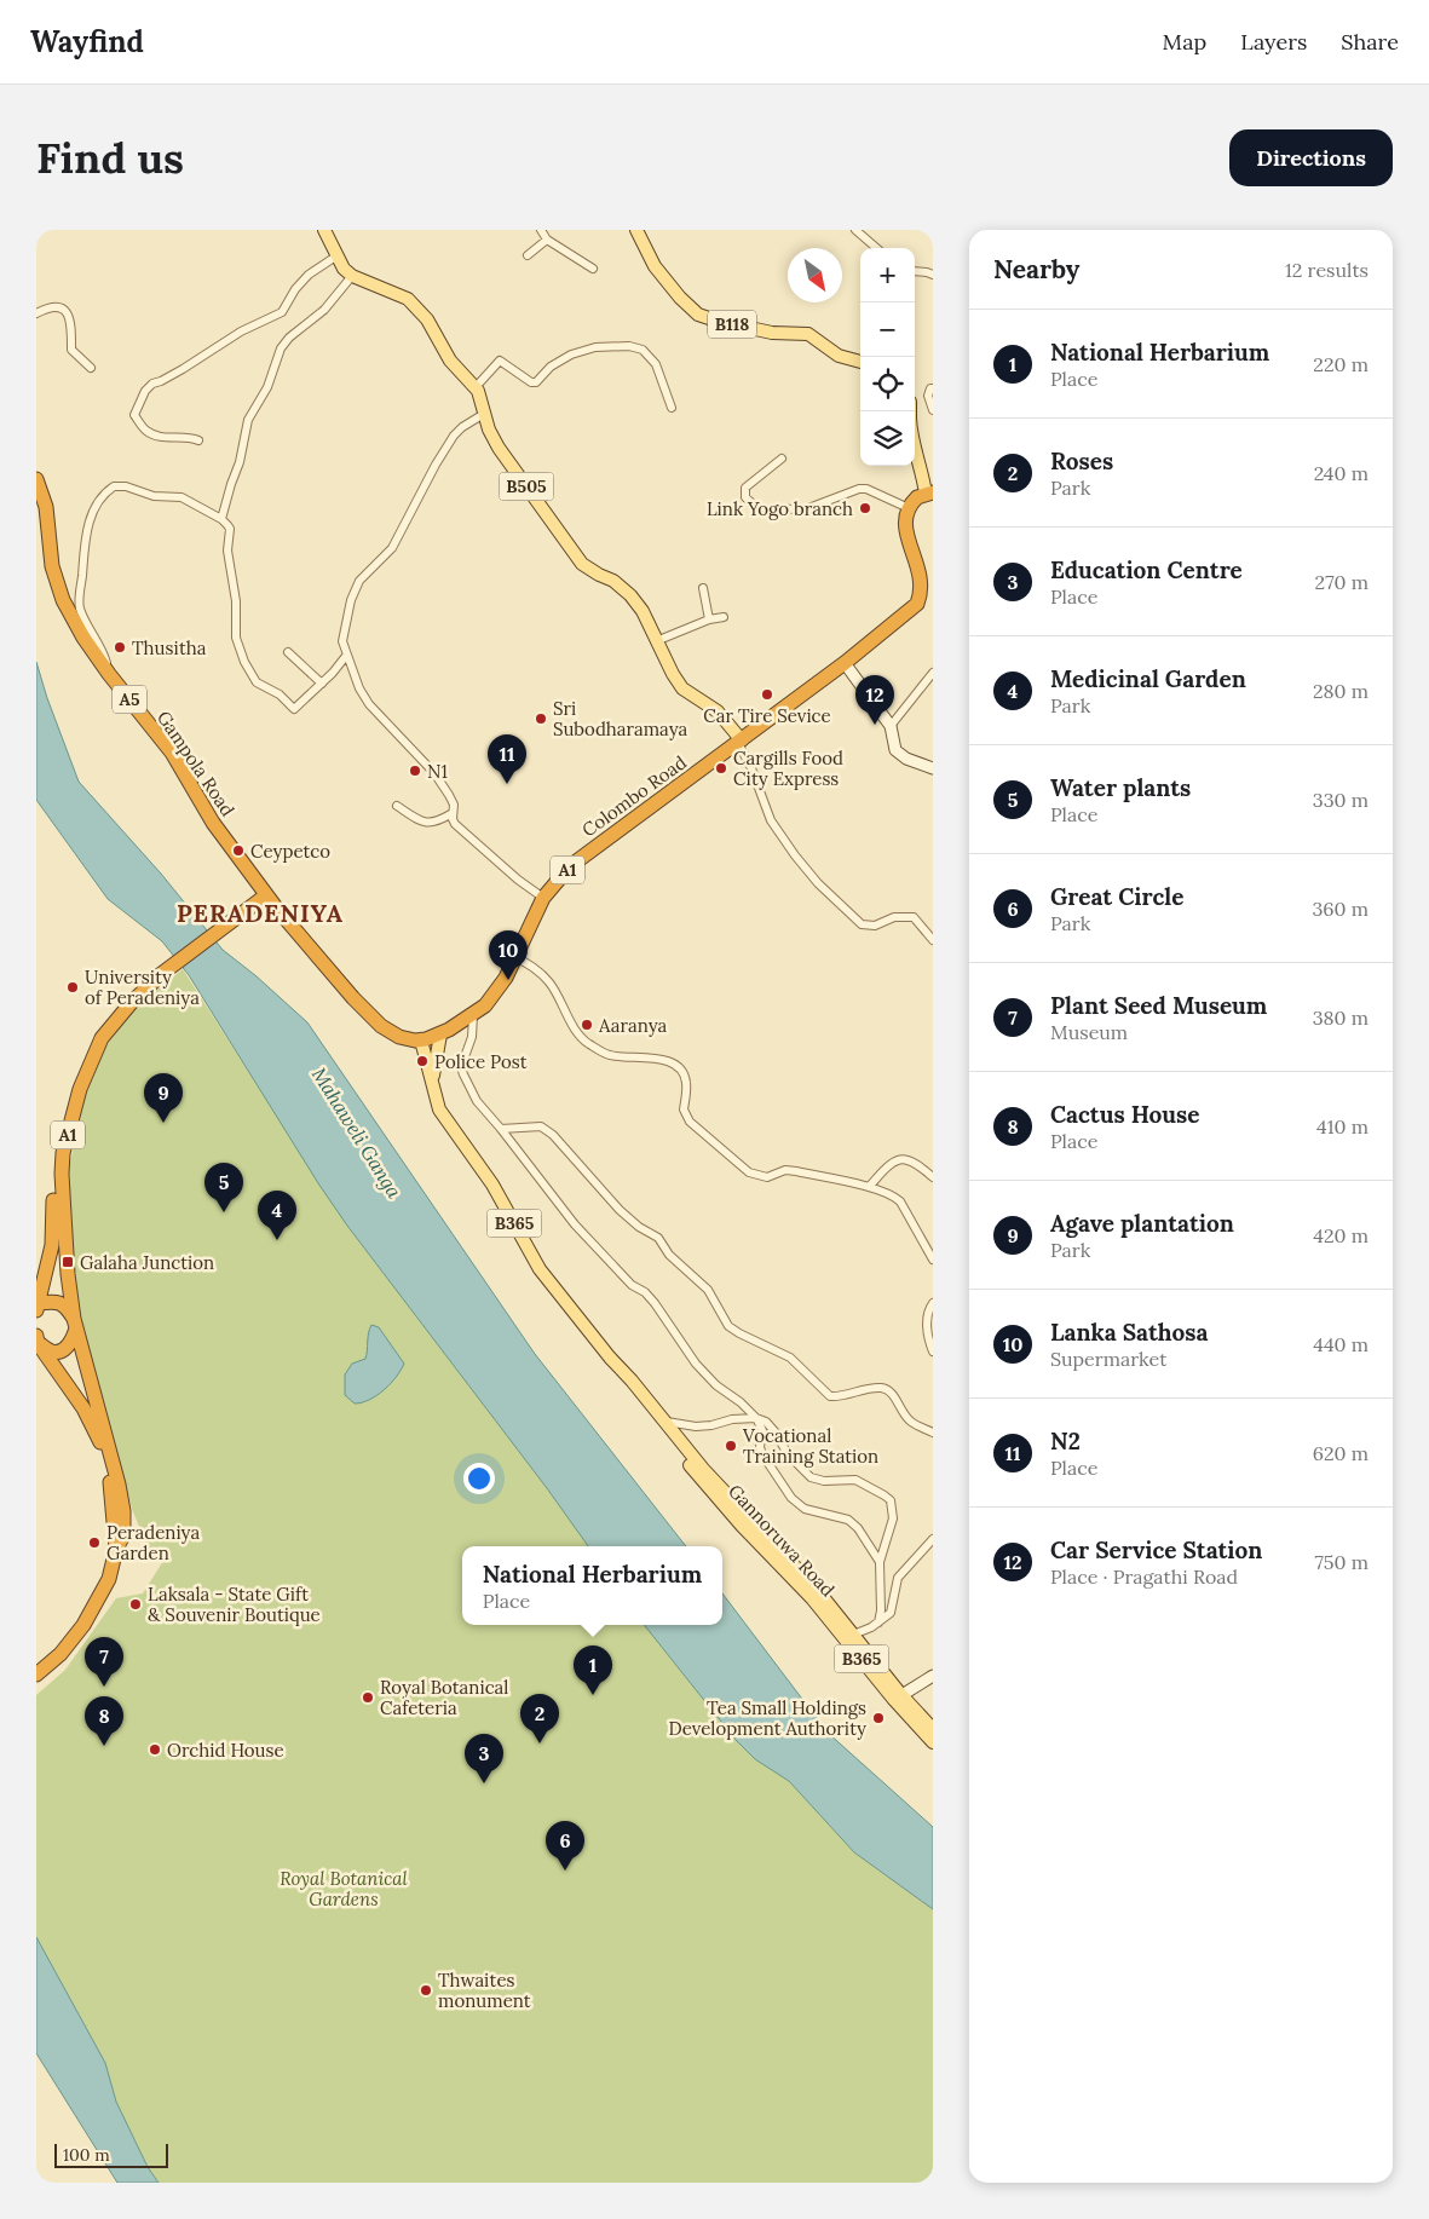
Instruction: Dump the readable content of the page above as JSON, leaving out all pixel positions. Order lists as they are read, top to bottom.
{
  "streets": {
    "highway": [
      "A5",
      "Gampola Road",
      "Colombo Road",
      "A1"
    ],
    "main road": [
      "B118",
      "B505",
      "B365",
      "Gannoruwa Road"
    ]
  },
  "crossings": [
    ["B505", "Colombo Road"],
    ["Gampola Road", "A1"],
    ["Colombo Road", "Gannoruwa Road"]
  ],
  "districts": ["PERADENIYA"],
  "water": ["Mahaweli Ganga"],
  "parks": ["Royal Botanical Gardens"],
  "places": {
    "other": [
      "Link Yogo branch",
      "Thusitha",
      "Car Tire Sevice",
      "Sri Subodharamaya",
      "Cargills Food City Express",
      "N1",
      "Ceypetco",
      "University of Peradeniya",
      "Aaranya",
      "Police Post",
      "Vocational Training Station",
      "Peradeniya Garden",
      "Laksala - State Gift & Souvenir Boutique",
      "Royal Botanical Cafeteria",
      "Tea Small Holdings Development Authority",
      "Orchid House",
      "Thwaites monument"
    ],
    "transit": ["Galaha Junction"]
  },
  "scale_bar": "100 m",
  "north": "bottom right",
  "page": {
    "header": "Wayfind",
    "nav": ["Map", "Layers", "Share"],
    "buttons": "Directions",
    "title": "Find us",
    "heading": ["Nearby", "12 results"],
    "map_buttons": ["+", "−"],
    "list": [
      {
        "mark": "1",
        "name": "National Herbarium",
        "note": "Place",
        "value": "220 m"
      },
      {
        "mark": "2",
        "name": "Roses",
        "note": "Park",
        "value": "240 m"
      },
      {
        "mark": "3",
        "name": "Education Centre",
        "note": "Place",
        "value": "270 m"
      },
      {
        "mark": "4",
        "name": "Medicinal Garden",
        "note": "Park",
        "value": "280 m"
      },
      {
        "mark": "5",
        "name": "Water plants",
        "note": "Place",
        "value": "330 m"
      },
      {
        "mark": "6",
        "name": "Great Circle",
        "note": "Park",
        "value": "360 m"
      },
      {
        "mark": "7",
        "name": "Plant Seed Museum",
        "note": "Museum",
        "value": "380 m"
      },
      {
        "mark": "8",
        "name": "Cactus House",
        "note": "Place",
        "value": "410 m"
      },
      {
        "mark": "9",
        "name": "Agave plantation",
        "note": "Park",
        "value": "420 m"
      },
      {
        "mark": "10",
        "name": "Lanka Sathosa",
        "note": "Supermarket",
        "value": "440 m"
      },
      {
        "mark": "11",
        "name": "N2",
        "note": "Place",
        "value": "620 m"
      },
      {
        "mark": "12",
        "name": "Car Service Station",
        "note": "Place · Pragathi Road",
        "value": "750 m"
      }
    ],
    "pins": [
      "12",
      "11",
      "10",
      "9",
      "5",
      "4",
      "7",
      "1",
      "2",
      "8",
      "3",
      "6"
    ],
    "popup": ["National Herbarium", "Place"],
    "scale": "100 m"
  }
}
